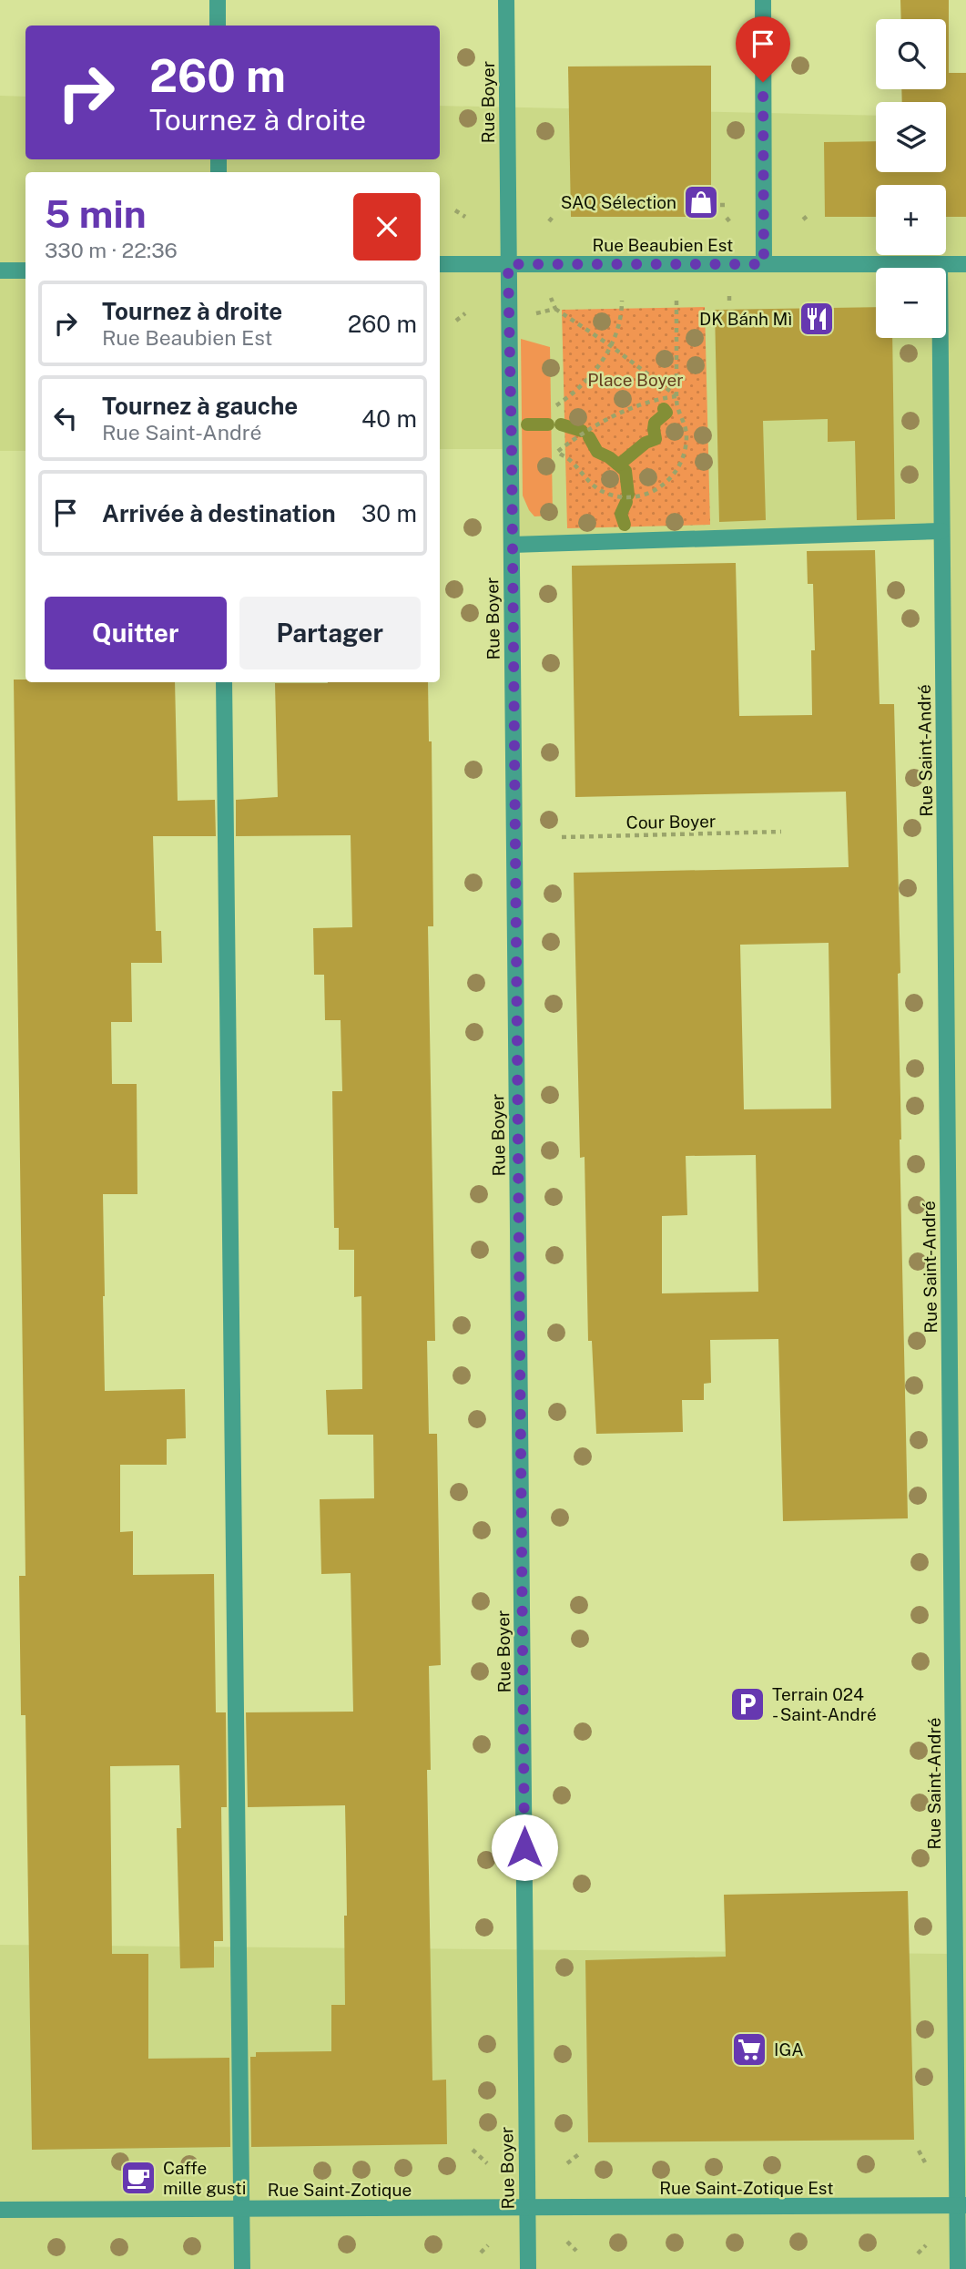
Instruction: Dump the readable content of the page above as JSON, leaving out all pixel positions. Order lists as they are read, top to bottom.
{
  "streets": {
    "street": [
      "Rue Boyer",
      "Rue Beaubien Est",
      "Rue Saint-André",
      "Rue Saint-Zotique Est",
      "Rue Saint-Zotique"
    ],
    "path": ["Cour Boyer"]
  },
  "crossings": [
    ["Rue Boyer", "Rue Beaubien Est"],
    ["Rue Boyer", "Rue Saint-Zotique Est"],
    ["Rue Boyer", "Rue Saint-Zotique"],
    ["Rue Beaubien Est", "Rue Saint-André"],
    ["Rue Saint-André", "Rue Saint-Zotique Est"],
    ["Rue Saint-Zotique Est", "Rue Saint-Zotique"]
  ],
  "parks": ["Place Boyer"],
  "places": {
    "shop": ["SAQ Sélection"],
    "restaurant": ["DK Bánh Mì"],
    "parking": ["Terrain 024 - Saint-André"],
    "supermarket": ["IGA"],
    "cafe": ["Caffe mille gusti"]
  },
  "page": {
    "map_buttons": ["+", "−"],
    "turn": ["260 m", "Tournez à droite"],
    "heading": ["5 min", "330 m · 22:36"],
    "list": [
      {
        "name": "Tournez à droite",
        "note": "Rue Beaubien Est",
        "value": "260 m"
      },
      {
        "name": "Tournez à gauche",
        "note": "Rue Saint-André",
        "value": "40 m"
      },
      {
        "name": "Arrivée à destination",
        "value": "30 m"
      }
    ],
    "buttons": ["Quitter", "Partager"]
  }
}
